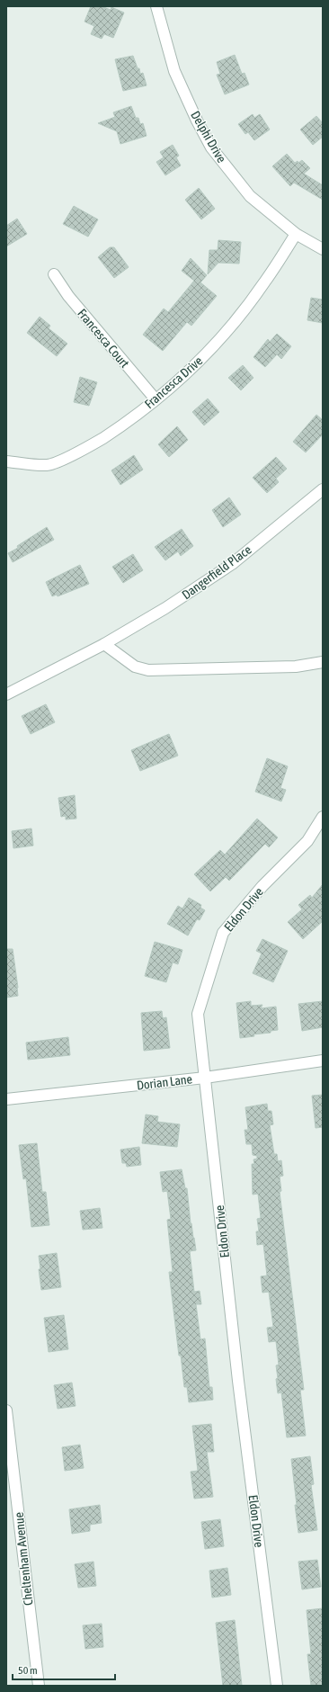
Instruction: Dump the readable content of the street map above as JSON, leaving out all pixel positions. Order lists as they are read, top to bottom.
{
  "streets": {
    "street": [
      "Delphi Drive",
      "Francesca Court",
      "Francesca Drive",
      "Dangerfield Place",
      "Eldon Drive",
      "Dorian Lane",
      "Cheltenham Avenue"
    ]
  },
  "crossings": [
    ["Delphi Drive", "Francesca Drive"],
    ["Francesca Court", "Francesca Drive"],
    ["Eldon Drive", "Dorian Lane"]
  ],
  "scale_bar": "50 m"
}
